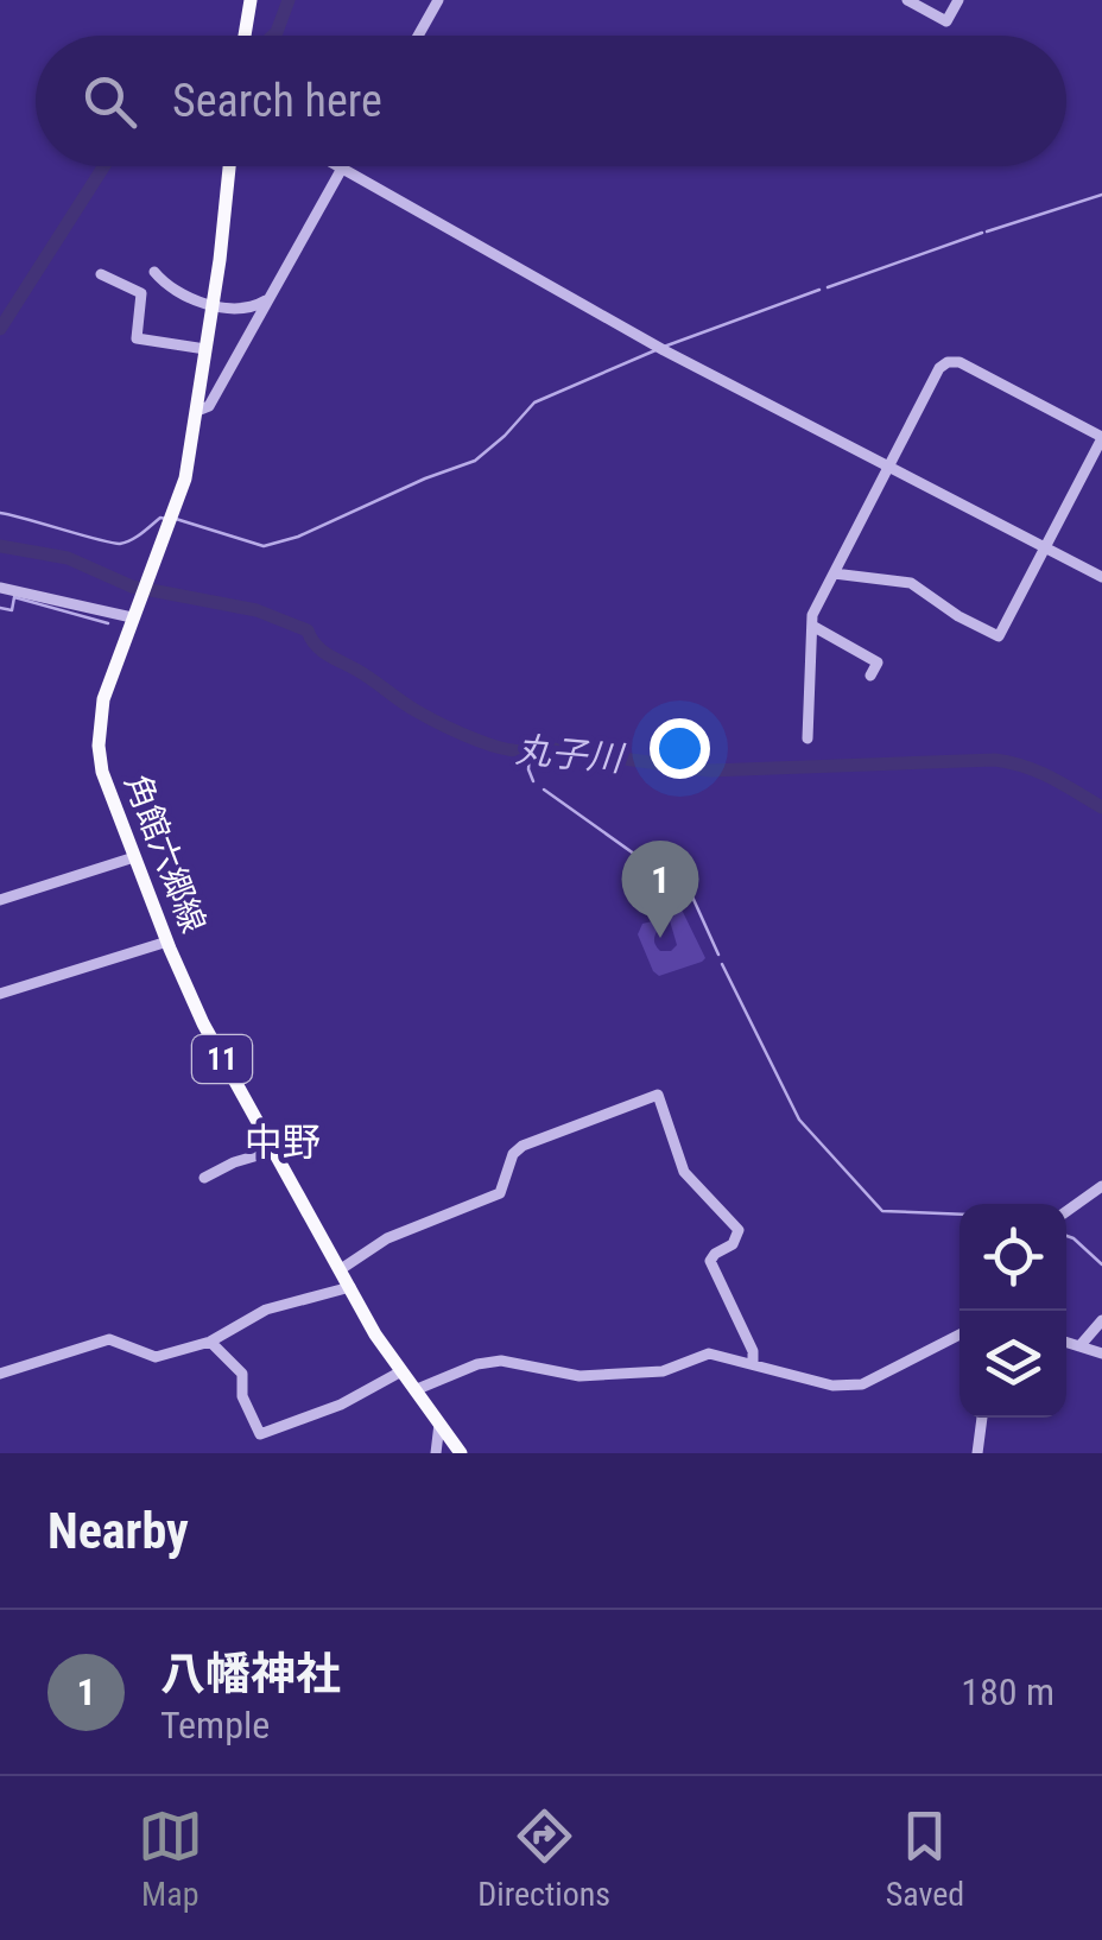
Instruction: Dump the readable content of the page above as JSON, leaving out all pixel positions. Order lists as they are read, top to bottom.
{
  "streets": {
    "main road": ["角館六郷線", "11"]
  },
  "districts": ["中野"],
  "water": ["丸子川"],
  "page": {
    "search": "Search here",
    "pins": "1",
    "heading": "Nearby",
    "list": [
      {
        "mark": "1",
        "name": "八幡神社",
        "note": "Temple",
        "value": "180 m"
      }
    ],
    "nav": ["Map", "Directions", "Saved"]
  }
}
